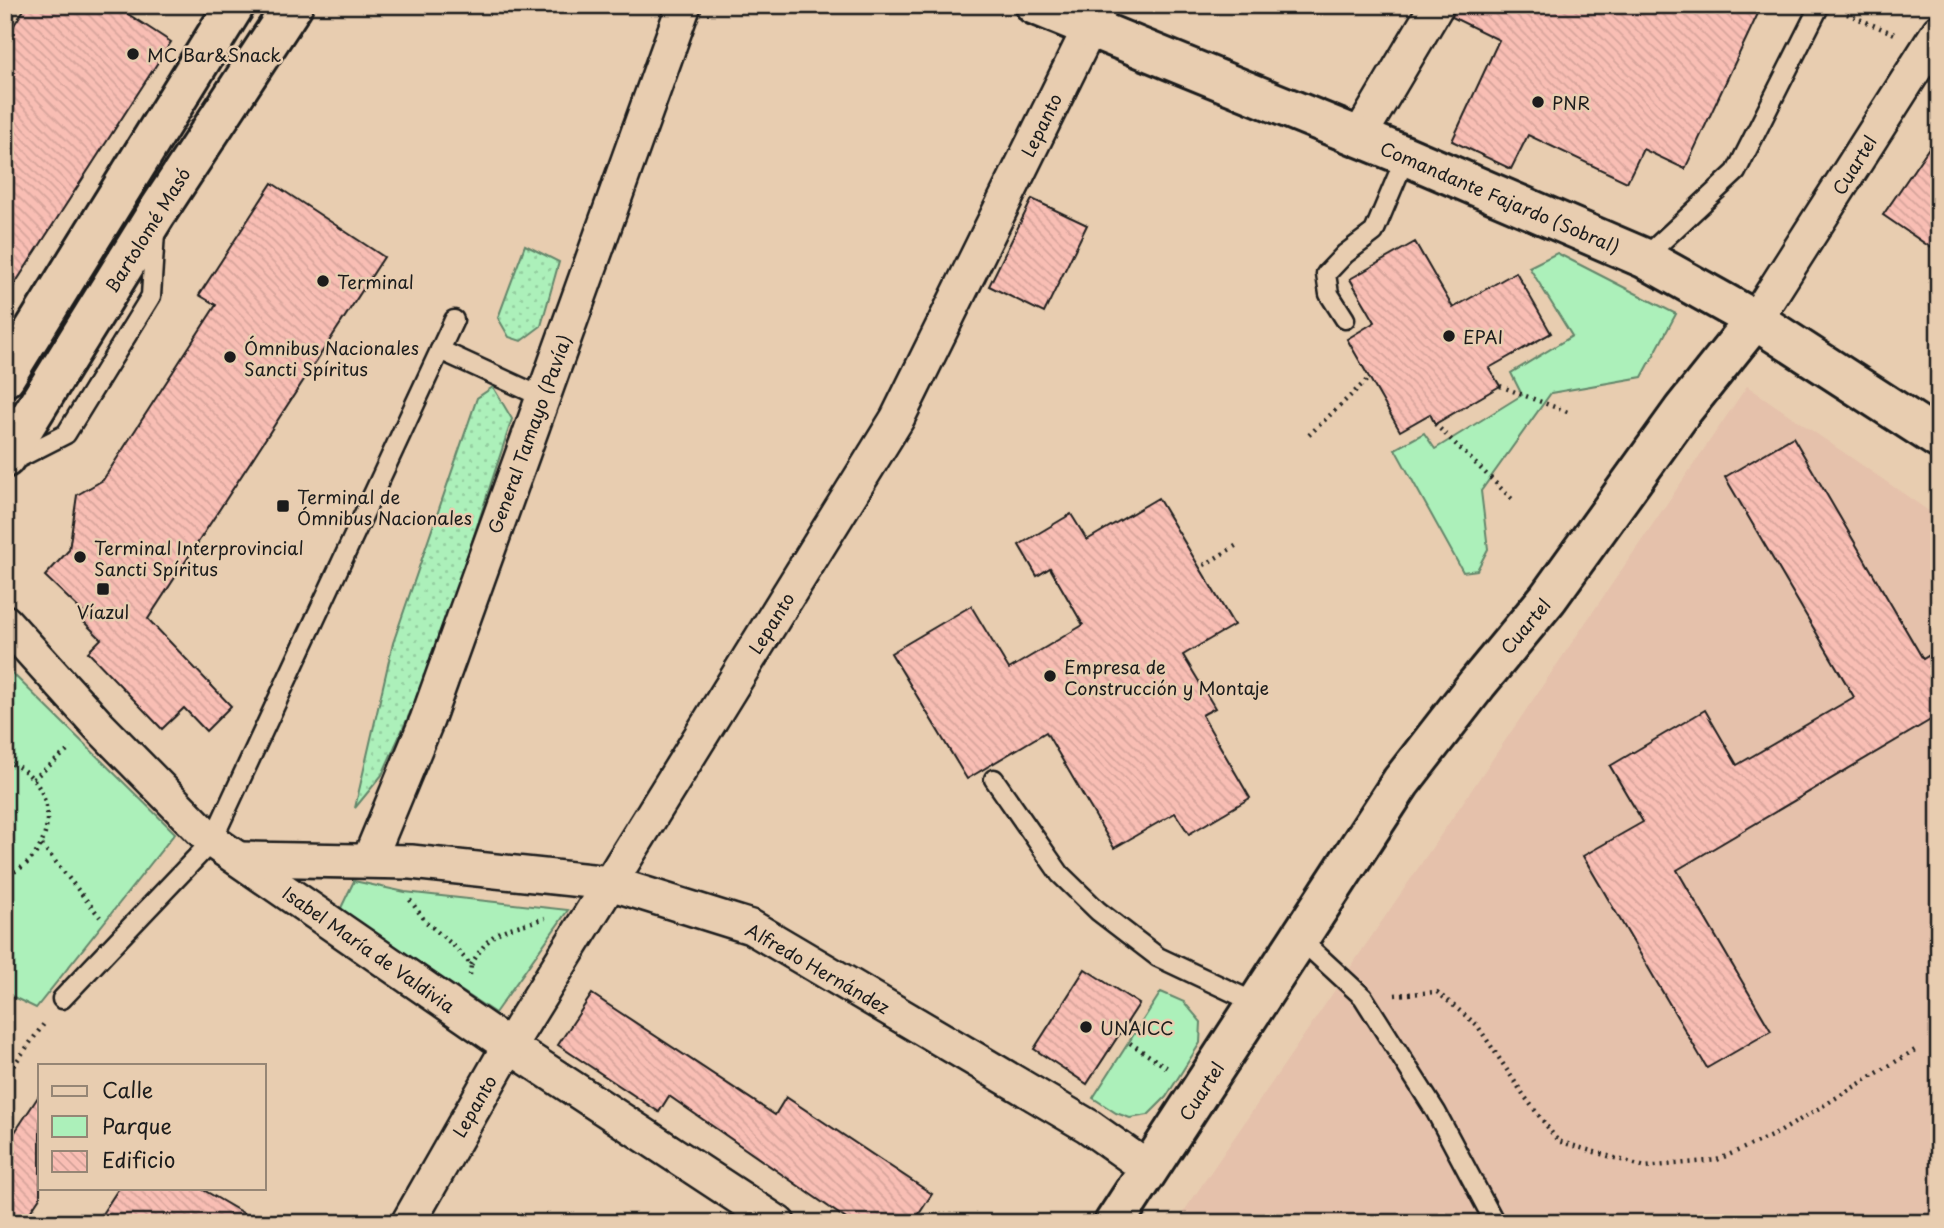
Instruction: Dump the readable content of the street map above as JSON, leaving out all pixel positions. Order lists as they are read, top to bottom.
{
  "streets": {
    "main road": ["Cuartel", "Comandante Fajardo (Sobral)", "Bartolomé Masó"],
    "street": [
      "Lepanto",
      "General Tamayo (Pavía)",
      "Isabel María de Valdivia",
      "Alfredo Hernández"
    ]
  },
  "crossings": [
    ["Lepanto", "Comandante Fajardo (Sobral)"],
    ["Lepanto", "Isabel María de Valdivia"],
    ["Lepanto", "Alfredo Hernández"],
    ["Cuartel", "Comandante Fajardo (Sobral)"],
    ["Cuartel", "Alfredo Hernández"],
    ["General Tamayo (Pavía)", "Alfredo Hernández"],
    ["Isabel María de Valdivia", "Alfredo Hernández"]
  ],
  "places": {
    "other": [
      "MC Bar&Snack",
      "PNR",
      "Terminal",
      "EPAI",
      "Ómnibus Nacionales Sancti Spíritus",
      "Terminal Interprovincial Sancti Spíritus",
      "Empresa de Construcción y Montaje",
      "UNAICC"
    ],
    "transit": ["Terminal de Ómnibus Nacionales", "Víazul"]
  },
  "legend": ["Calle", "Parque", "Edificio"]
}
